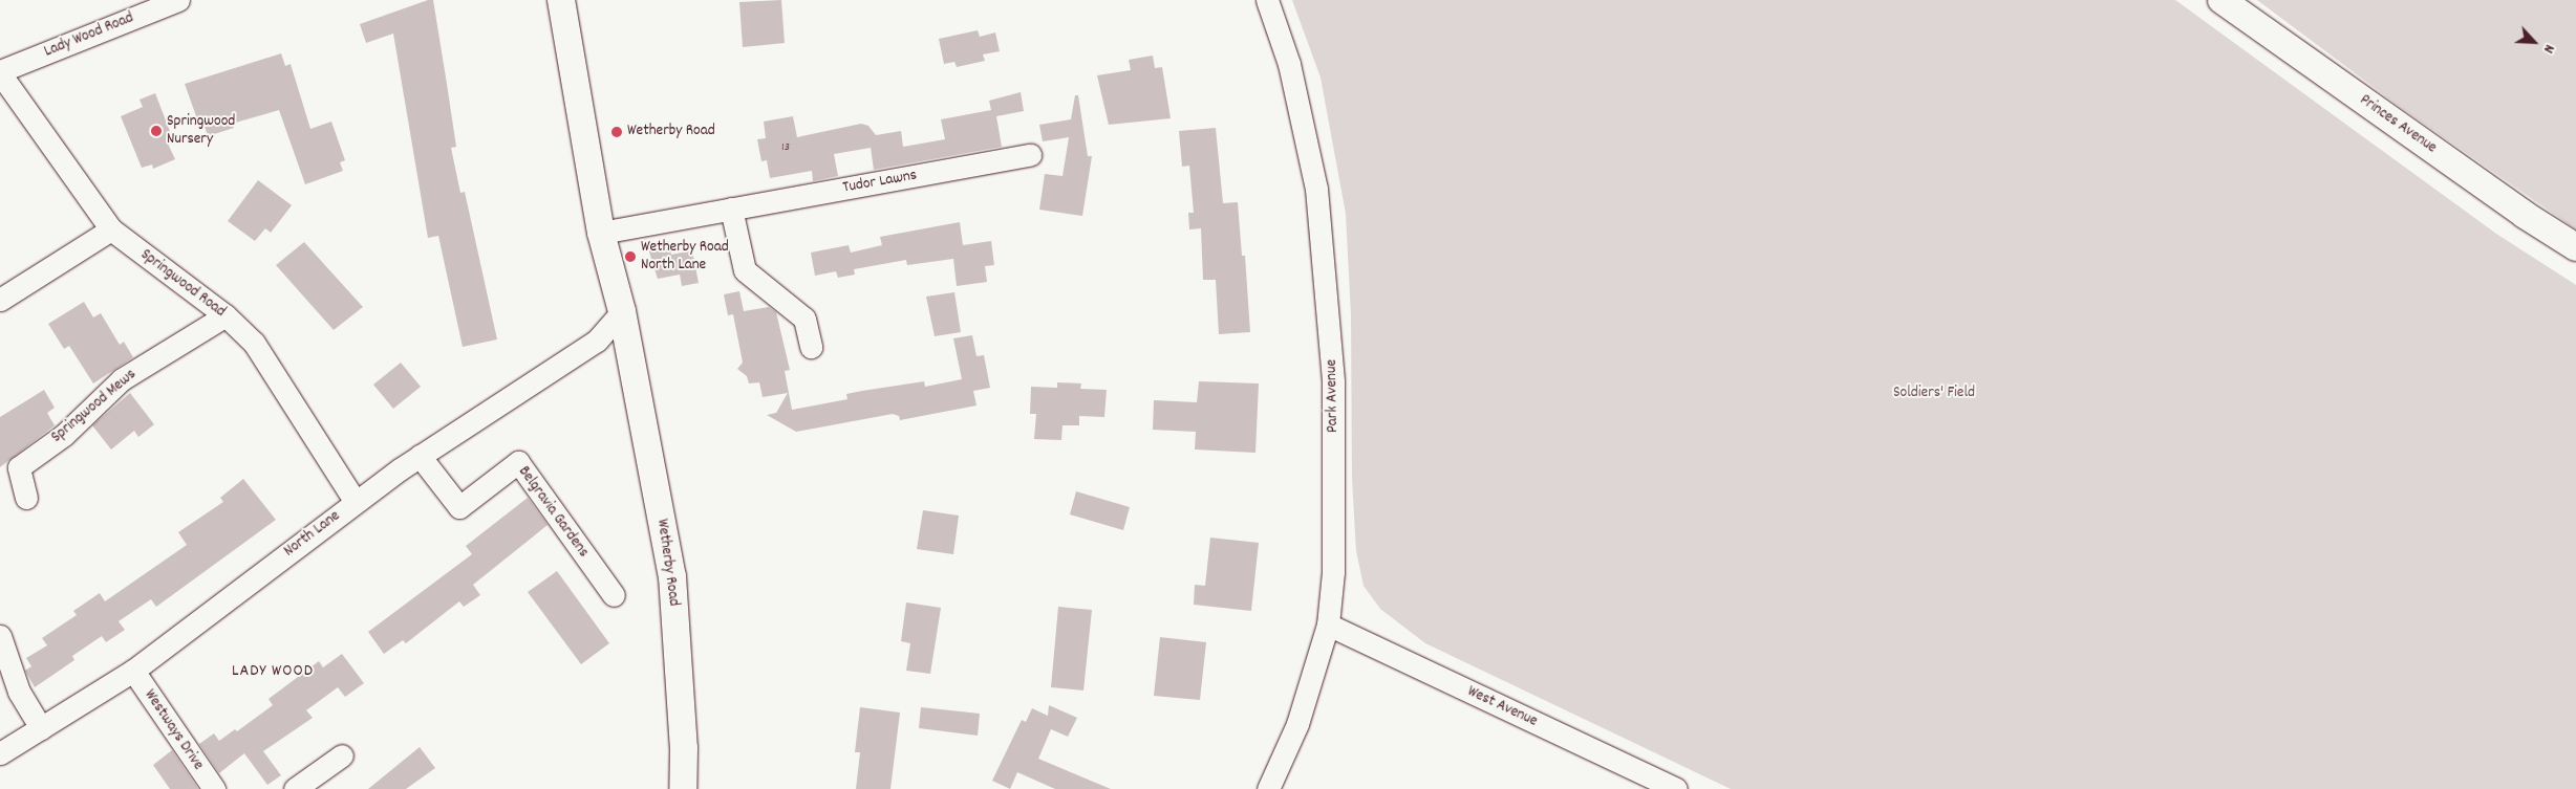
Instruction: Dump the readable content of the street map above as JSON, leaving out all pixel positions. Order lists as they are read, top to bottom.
{
  "streets": {
    "street": [
      "Lady Wood Road",
      "Princes Avenue",
      "Tudor Lawns",
      "Springwood Road",
      "Park Avenue",
      "Springwood Mews",
      "Belgravia Gardens",
      "North Lane",
      "Wetherby Road",
      "West Avenue",
      "Westways Drive"
    ]
  },
  "crossings": [
    ["Lady Wood Road", "Springwood Road"],
    ["Tudor Lawns", "Wetherby Road"],
    ["Springwood Road", "Springwood Mews"],
    ["Springwood Road", "North Lane"],
    ["Park Avenue", "West Avenue"],
    ["Belgravia Gardens", "North Lane"],
    ["North Lane", "Wetherby Road"],
    ["North Lane", "Westways Drive"]
  ],
  "districts": ["LADY WOOD"],
  "parks": ["Soldiers' Field"],
  "places": ["Springwood Nursery", "Wetherby Road", "Wetherby Road North Lane"],
  "house_numbers": ["13"],
  "north": "bottom right"
}
